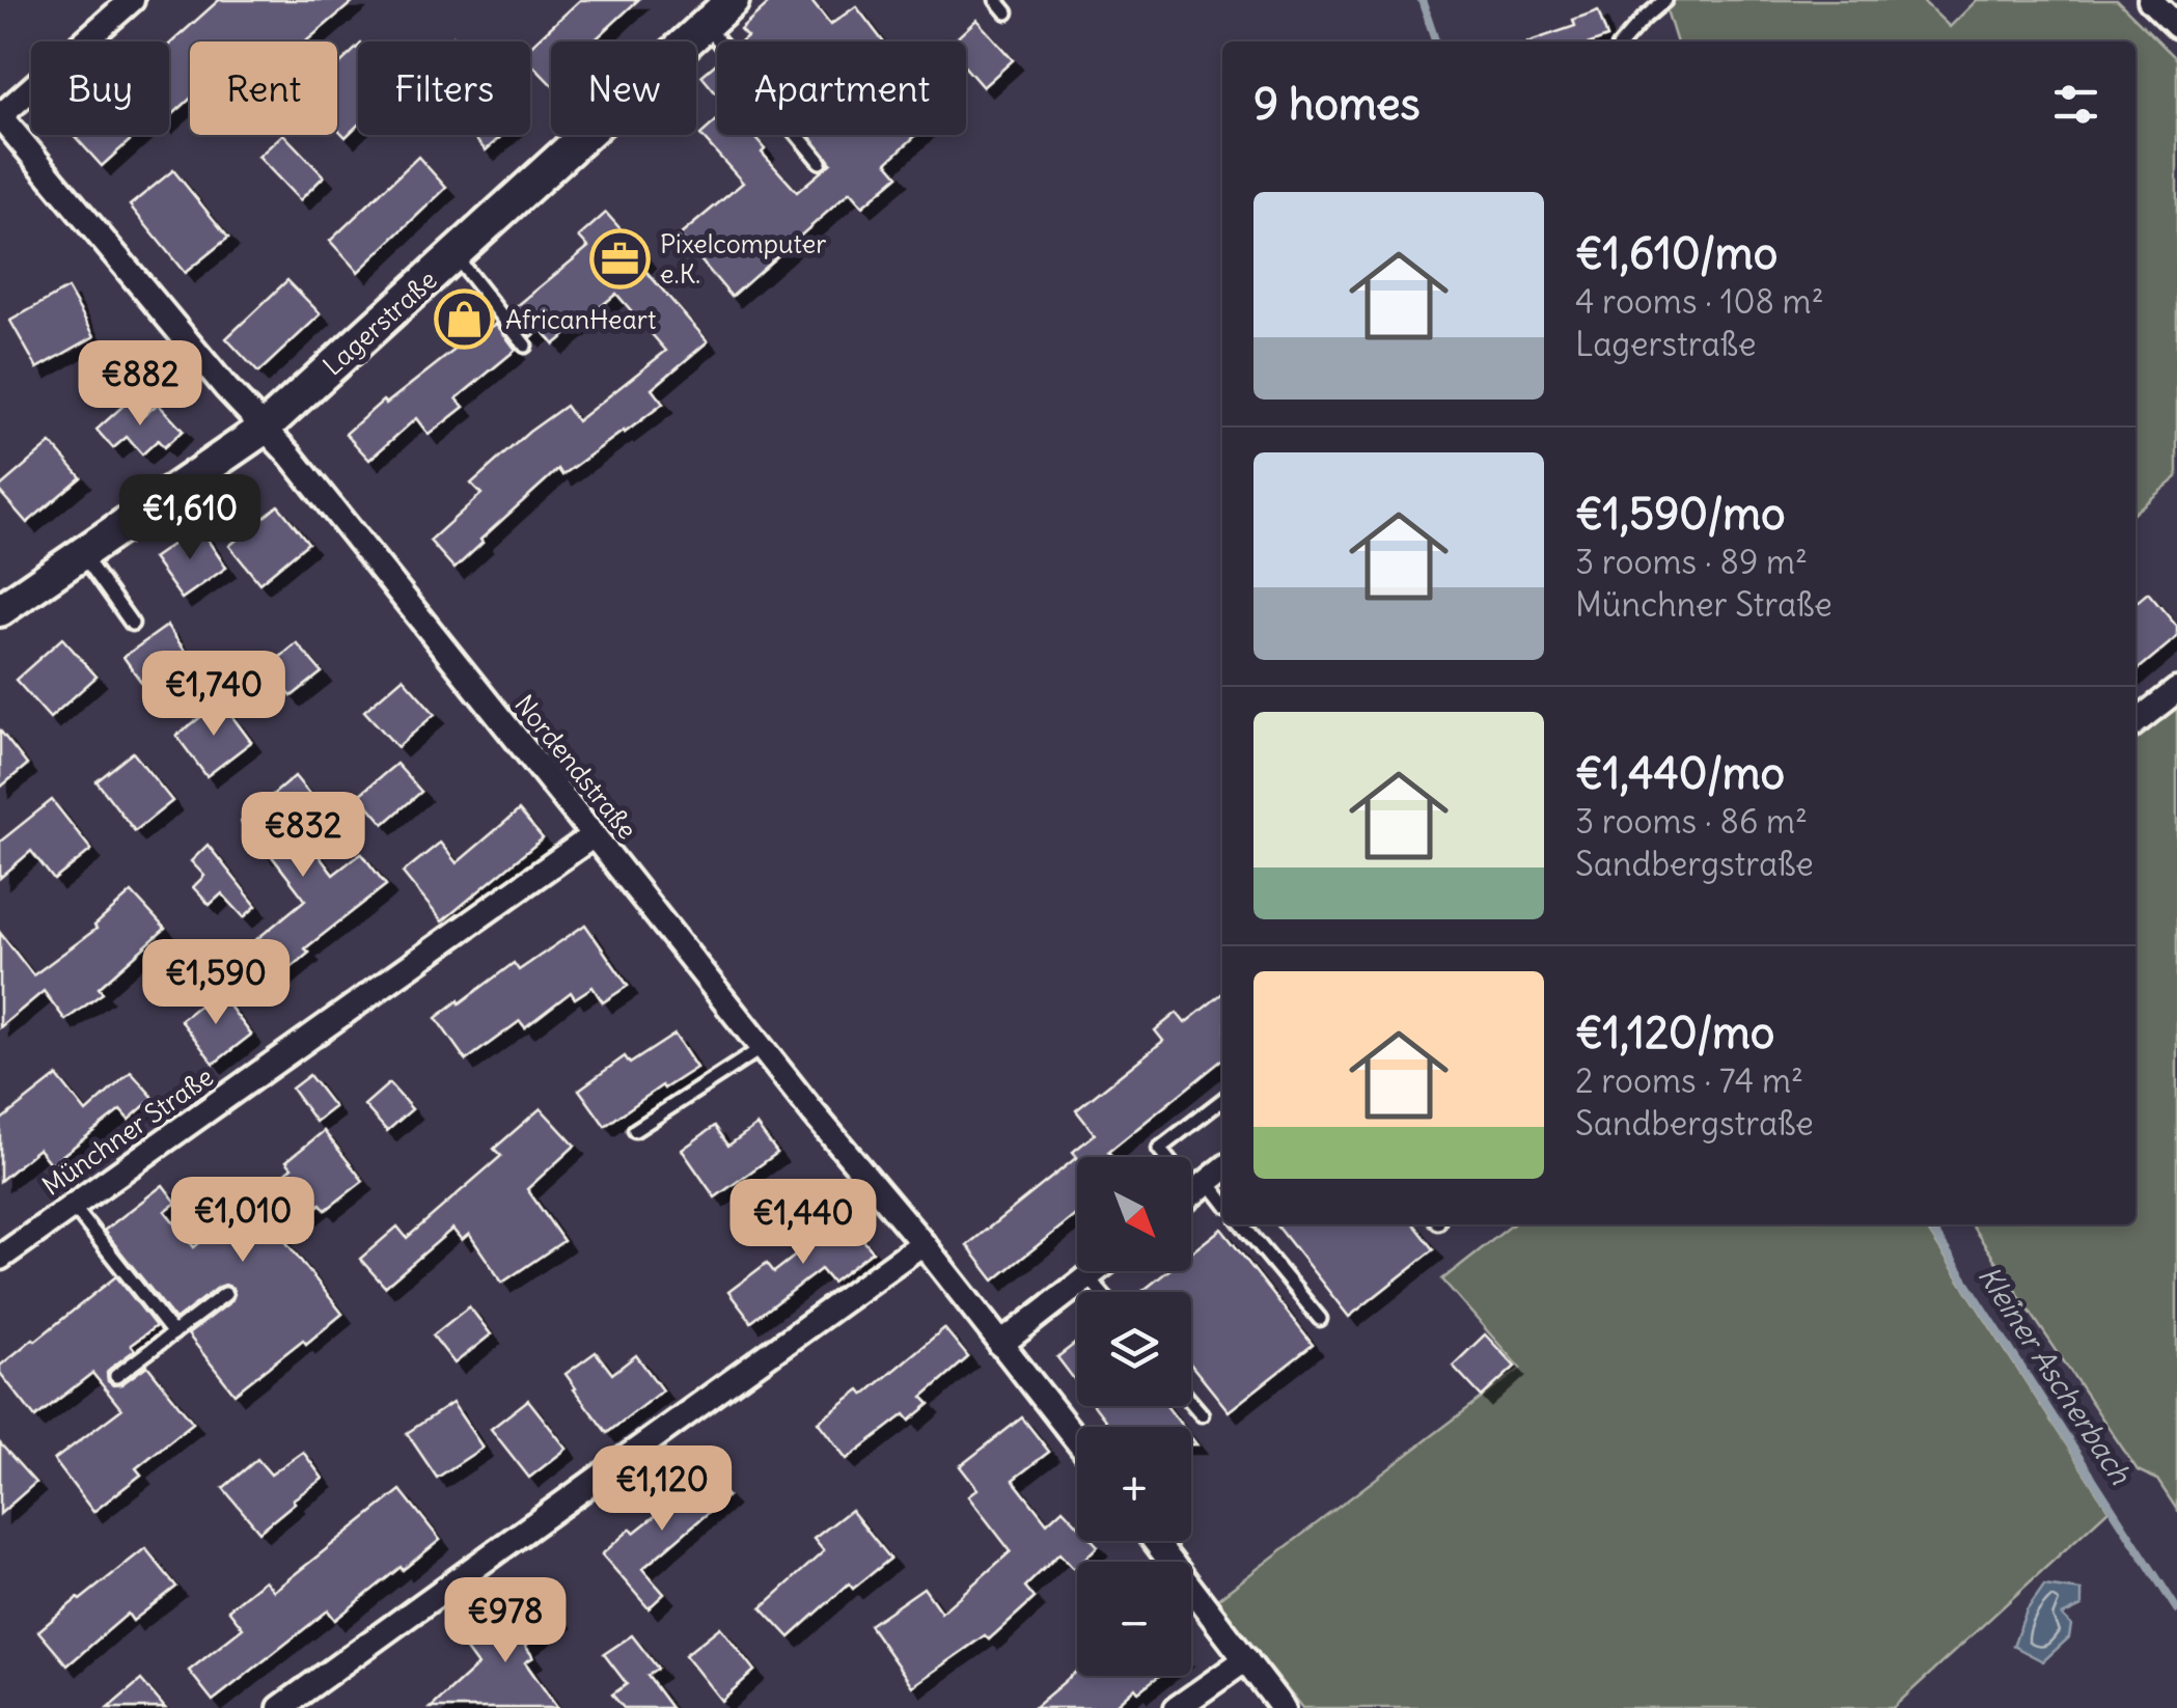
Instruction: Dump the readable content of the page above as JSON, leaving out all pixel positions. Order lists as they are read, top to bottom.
{
  "streets": {
    "street": ["Lagerstraße", "Nordendstraße", "Münchner Straße"]
  },
  "crossings": [
    ["Lagerstraße", "Nordendstraße"],
    ["Nordendstraße", "Münchner Straße"]
  ],
  "water": ["Kleiner Ascherbach"],
  "places": {
    "office": ["Pixelcomputer e.K."],
    "shop": ["AfricanHeart"]
  },
  "north": "bottom right",
  "page": {
    "chip": [
      "Buy",
      "Rent",
      "Filters",
      "New",
      "Apartment"
    ],
    "heading": "9 homes",
    "list": [
      {
        "name": "€1,610/mo",
        "note": "4 rooms · 108 m² · Lagerstraße"
      },
      {
        "name": "€1,590/mo",
        "note": "3 rooms · 89 m² · Münchner Straße"
      },
      {
        "name": "€1,440/mo",
        "note": "3 rooms · 86 m² · Sandbergstraße"
      },
      {
        "name": "€1,120/mo",
        "note": "2 rooms · 74 m² · Sandbergstraße"
      }
    ],
    "price": [
      "€882",
      "€1,610",
      "€1,740",
      "€832",
      "€1,590",
      "€1,010",
      "€1,440",
      "€1,120",
      "€978"
    ],
    "map_buttons": ["+", "−"]
  }
}
